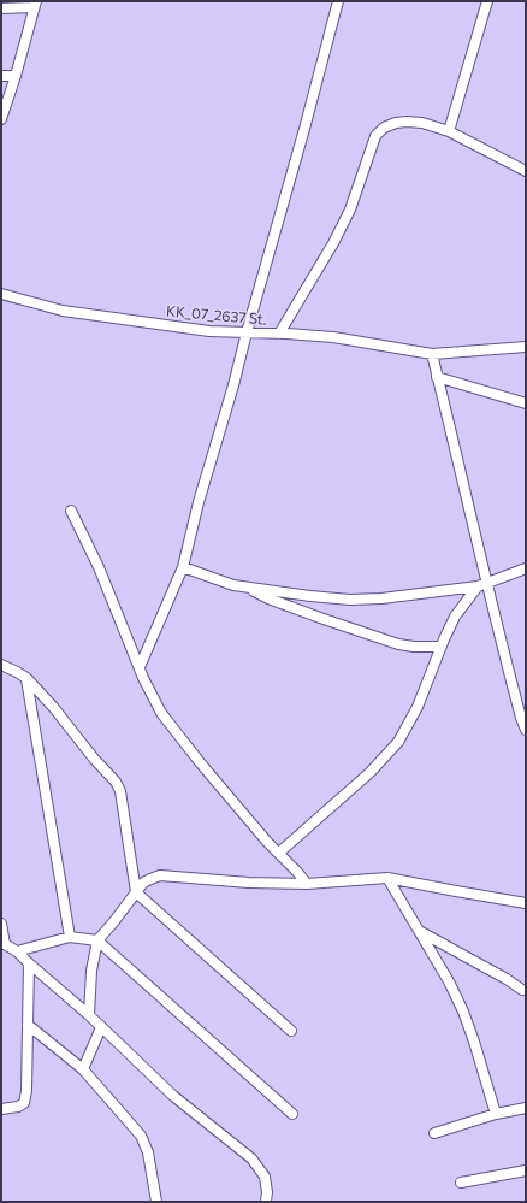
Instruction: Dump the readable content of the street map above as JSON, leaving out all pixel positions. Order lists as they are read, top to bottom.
{
  "streets": {
    "street": ["KK_07_2637 St."]
  }
}
